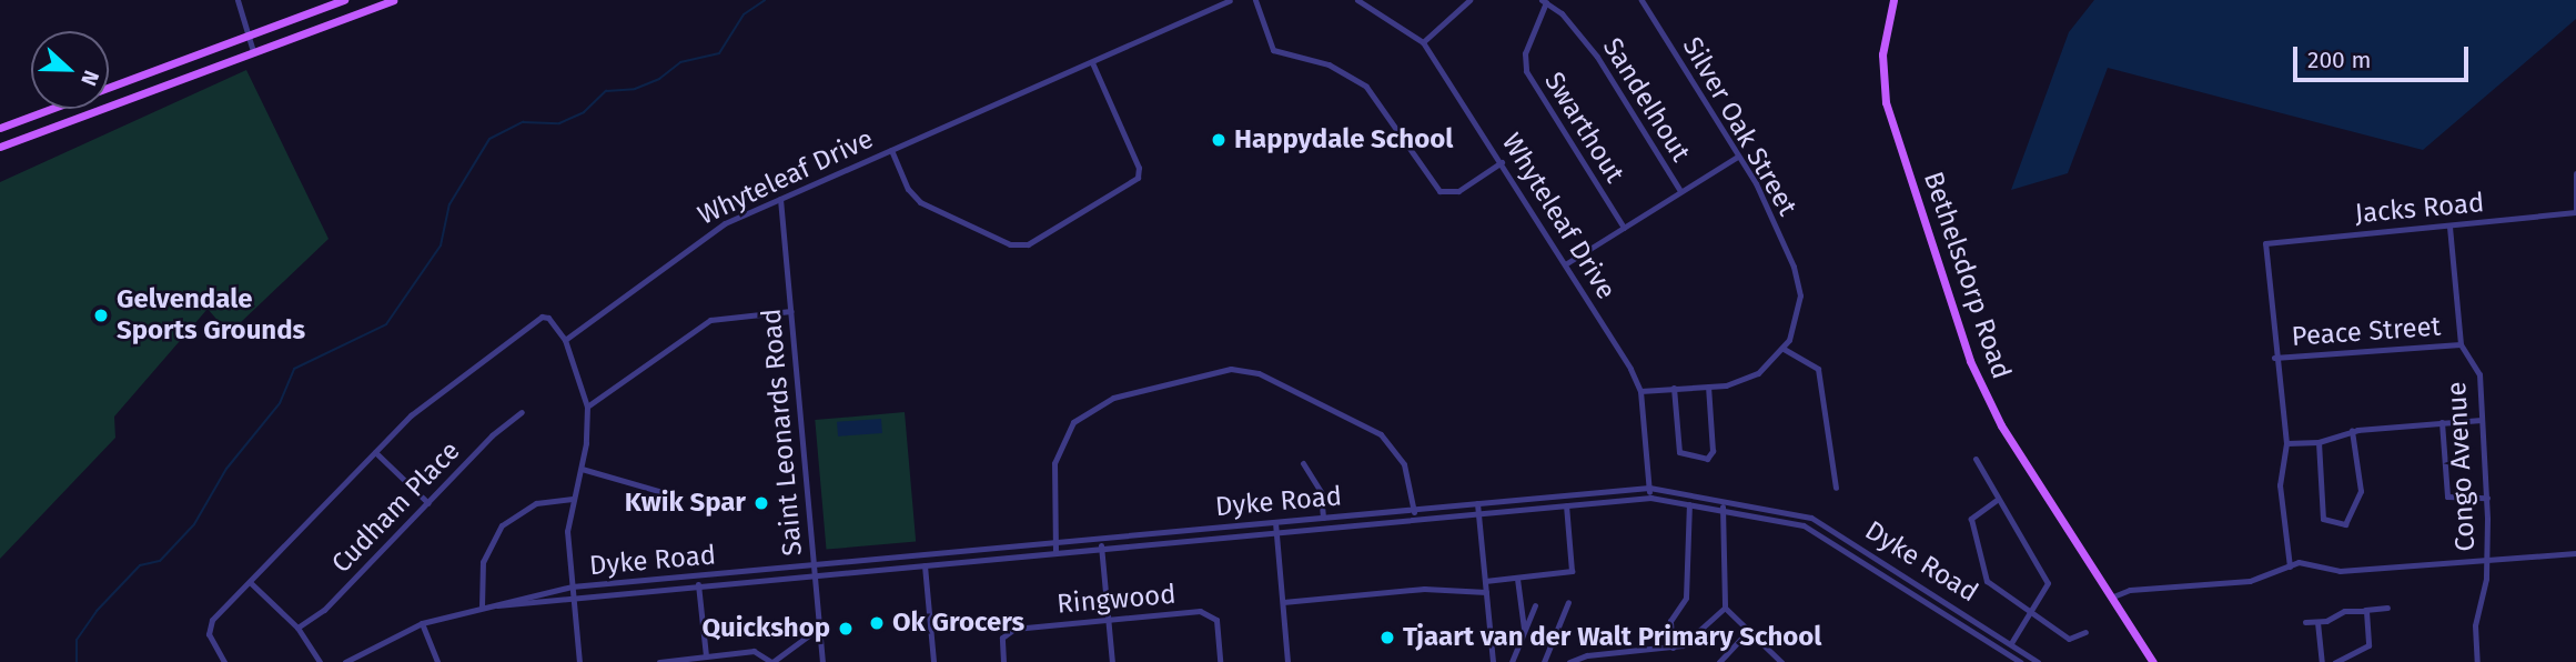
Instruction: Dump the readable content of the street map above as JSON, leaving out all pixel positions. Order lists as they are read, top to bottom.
{
  "streets": {
    "main road": ["Bethelsdorp Road"],
    "street": [
      "Sandelhout",
      "Silver Oak Street",
      "Swarthout",
      "Whyteleaf Drive",
      "Jacks Road",
      "Peace Street",
      "Saint Leonards Road",
      "Congo Avenue",
      "Dyke Road",
      "Cudham Place",
      "Ringwood"
    ]
  },
  "crossings": [
    ["Sandelhout", "Swarthout"],
    ["Silver Oak Street", "Whyteleaf Drive"],
    ["Whyteleaf Drive", "Saint Leonards Road"],
    ["Whyteleaf Drive", "Dyke Road"],
    ["Jacks Road", "Peace Street"],
    ["Jacks Road", "Congo Avenue"],
    ["Peace Street", "Congo Avenue"],
    ["Saint Leonards Road", "Dyke Road"]
  ],
  "places": [
    "Happydale School",
    "Gelvendale Sports Grounds",
    "Kwik Spar",
    "Ok Grocers",
    "Quickshop",
    "Tjaart van der Walt Primary School"
  ],
  "scale_bar": "200 m",
  "north": "right"
}
